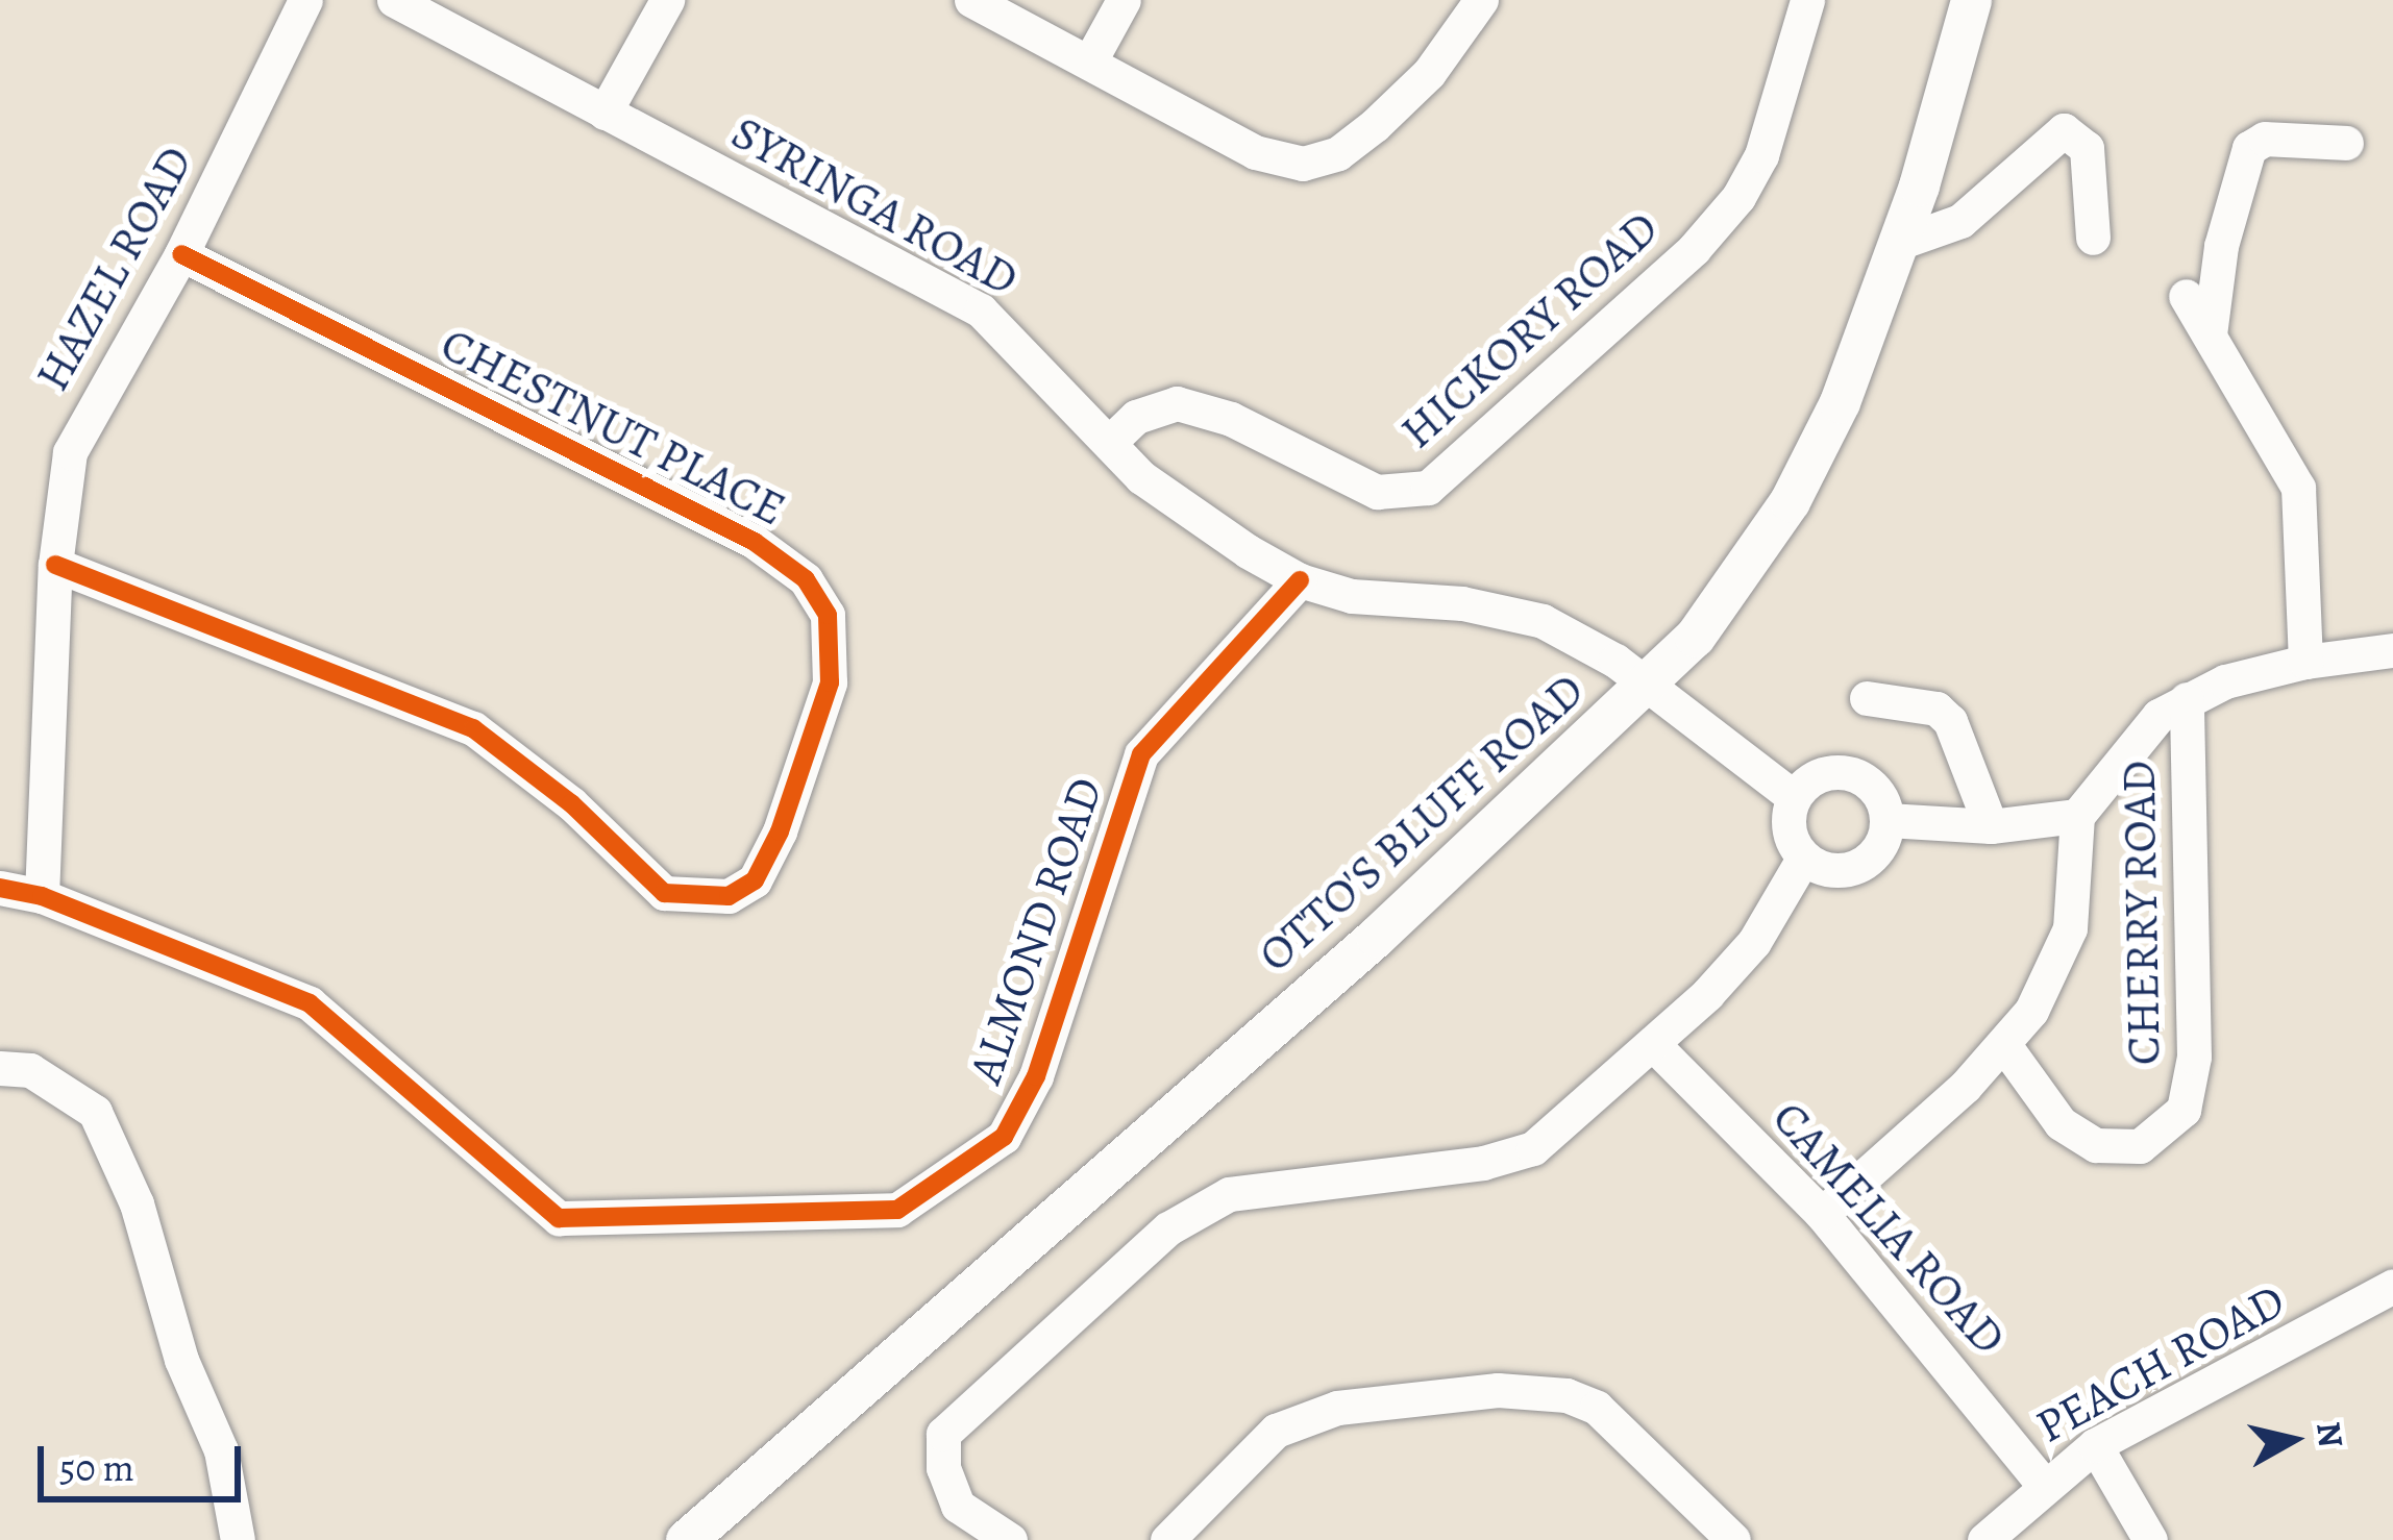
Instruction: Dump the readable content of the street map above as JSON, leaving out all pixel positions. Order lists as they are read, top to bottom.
{
  "streets": {
    "main road": ["OTTO'S BLUFF ROAD"],
    "street": [
      "SYRINGA ROAD",
      "HAZEL ROAD",
      "HICKORY ROAD",
      "CHESTNUT PLACE",
      "CHERRY ROAD",
      "ALMOND ROAD",
      "CAMELIA ROAD",
      "PEACH ROAD"
    ]
  },
  "crossings": [
    ["SYRINGA ROAD", "HICKORY ROAD"],
    ["SYRINGA ROAD", "OTTO'S BLUFF ROAD"],
    ["SYRINGA ROAD", "ALMOND ROAD"],
    ["HAZEL ROAD", "CHESTNUT PLACE"],
    ["HAZEL ROAD", "ALMOND ROAD"],
    ["CHERRY ROAD", "CAMELIA ROAD"],
    ["CAMELIA ROAD", "PEACH ROAD"]
  ],
  "scale_bar": "50 m",
  "north": "right"
}
